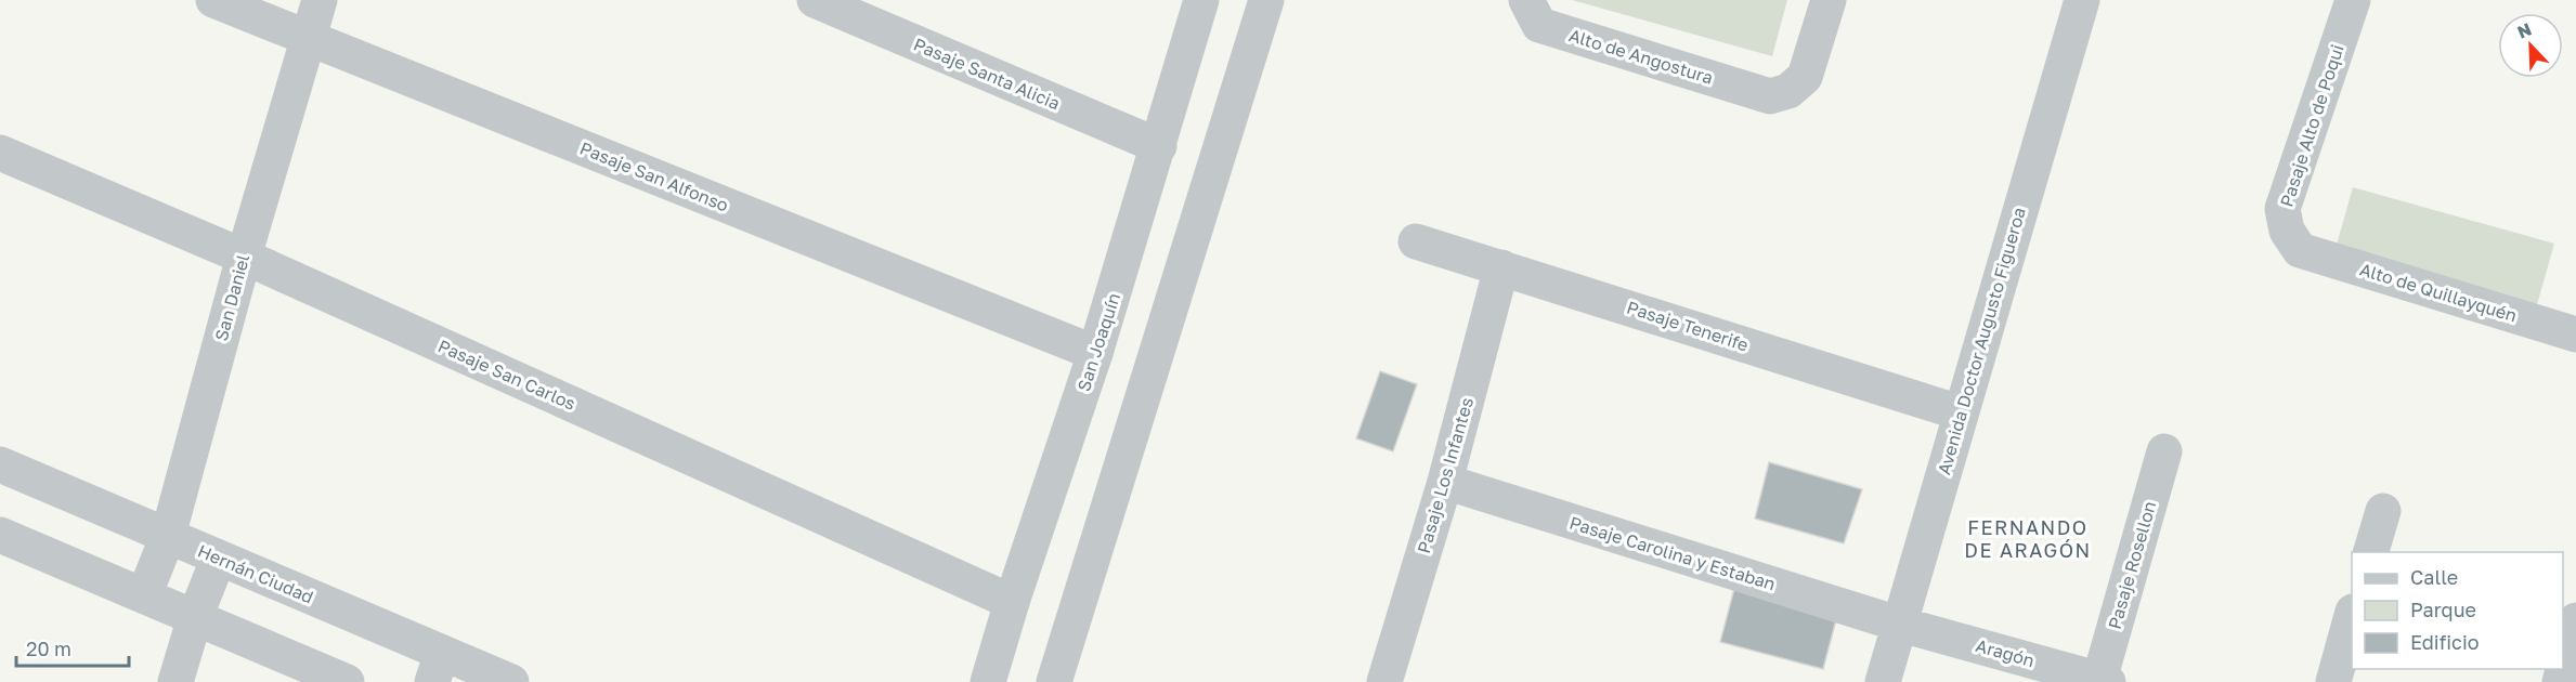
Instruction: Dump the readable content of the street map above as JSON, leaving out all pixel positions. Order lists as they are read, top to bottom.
{
  "streets": {
    "street": [
      "Alto de Angostura",
      "Pasaje Santa Alicia",
      "Pasaje Alto de Poqui",
      "Pasaje San Alfonso",
      "Alto de Quillayquén",
      "San Daniel",
      "Pasaje Tenerife",
      "Avenida Doctor Augusto Figueroa",
      "San Joaquín",
      "Pasaje San Carlos",
      "Pasaje Los Infantes",
      "Pasaje Carolina y Estaban",
      "Pasaje Rosellon",
      "Hernán Ciudad",
      "Aragón"
    ]
  },
  "crossings": [
    ["Pasaje Santa Alicia", "San Joaquín"],
    ["Pasaje Alto de Poqui", "Alto de Quillayquén"],
    ["Pasaje San Alfonso", "San Daniel"],
    ["Pasaje San Alfonso", "San Joaquín"],
    ["San Daniel", "Pasaje San Carlos"],
    ["San Daniel", "Hernán Ciudad"],
    ["Pasaje Tenerife", "Avenida Doctor Augusto Figueroa"],
    ["Pasaje Tenerife", "Pasaje Los Infantes"],
    ["Avenida Doctor Augusto Figueroa", "Pasaje Carolina y Estaban"],
    ["Avenida Doctor Augusto Figueroa", "Aragón"],
    ["San Joaquín", "Pasaje San Carlos"],
    ["Pasaje Los Infantes", "Pasaje Carolina y Estaban"],
    ["Pasaje Carolina y Estaban", "Aragón"],
    ["Pasaje Rosellon", "Aragón"]
  ],
  "districts": ["FERNANDO DE ARAGÓN"],
  "legend": ["Calle", "Parque", "Edificio"],
  "scale_bar": "20 m",
  "north": "top left"
}
